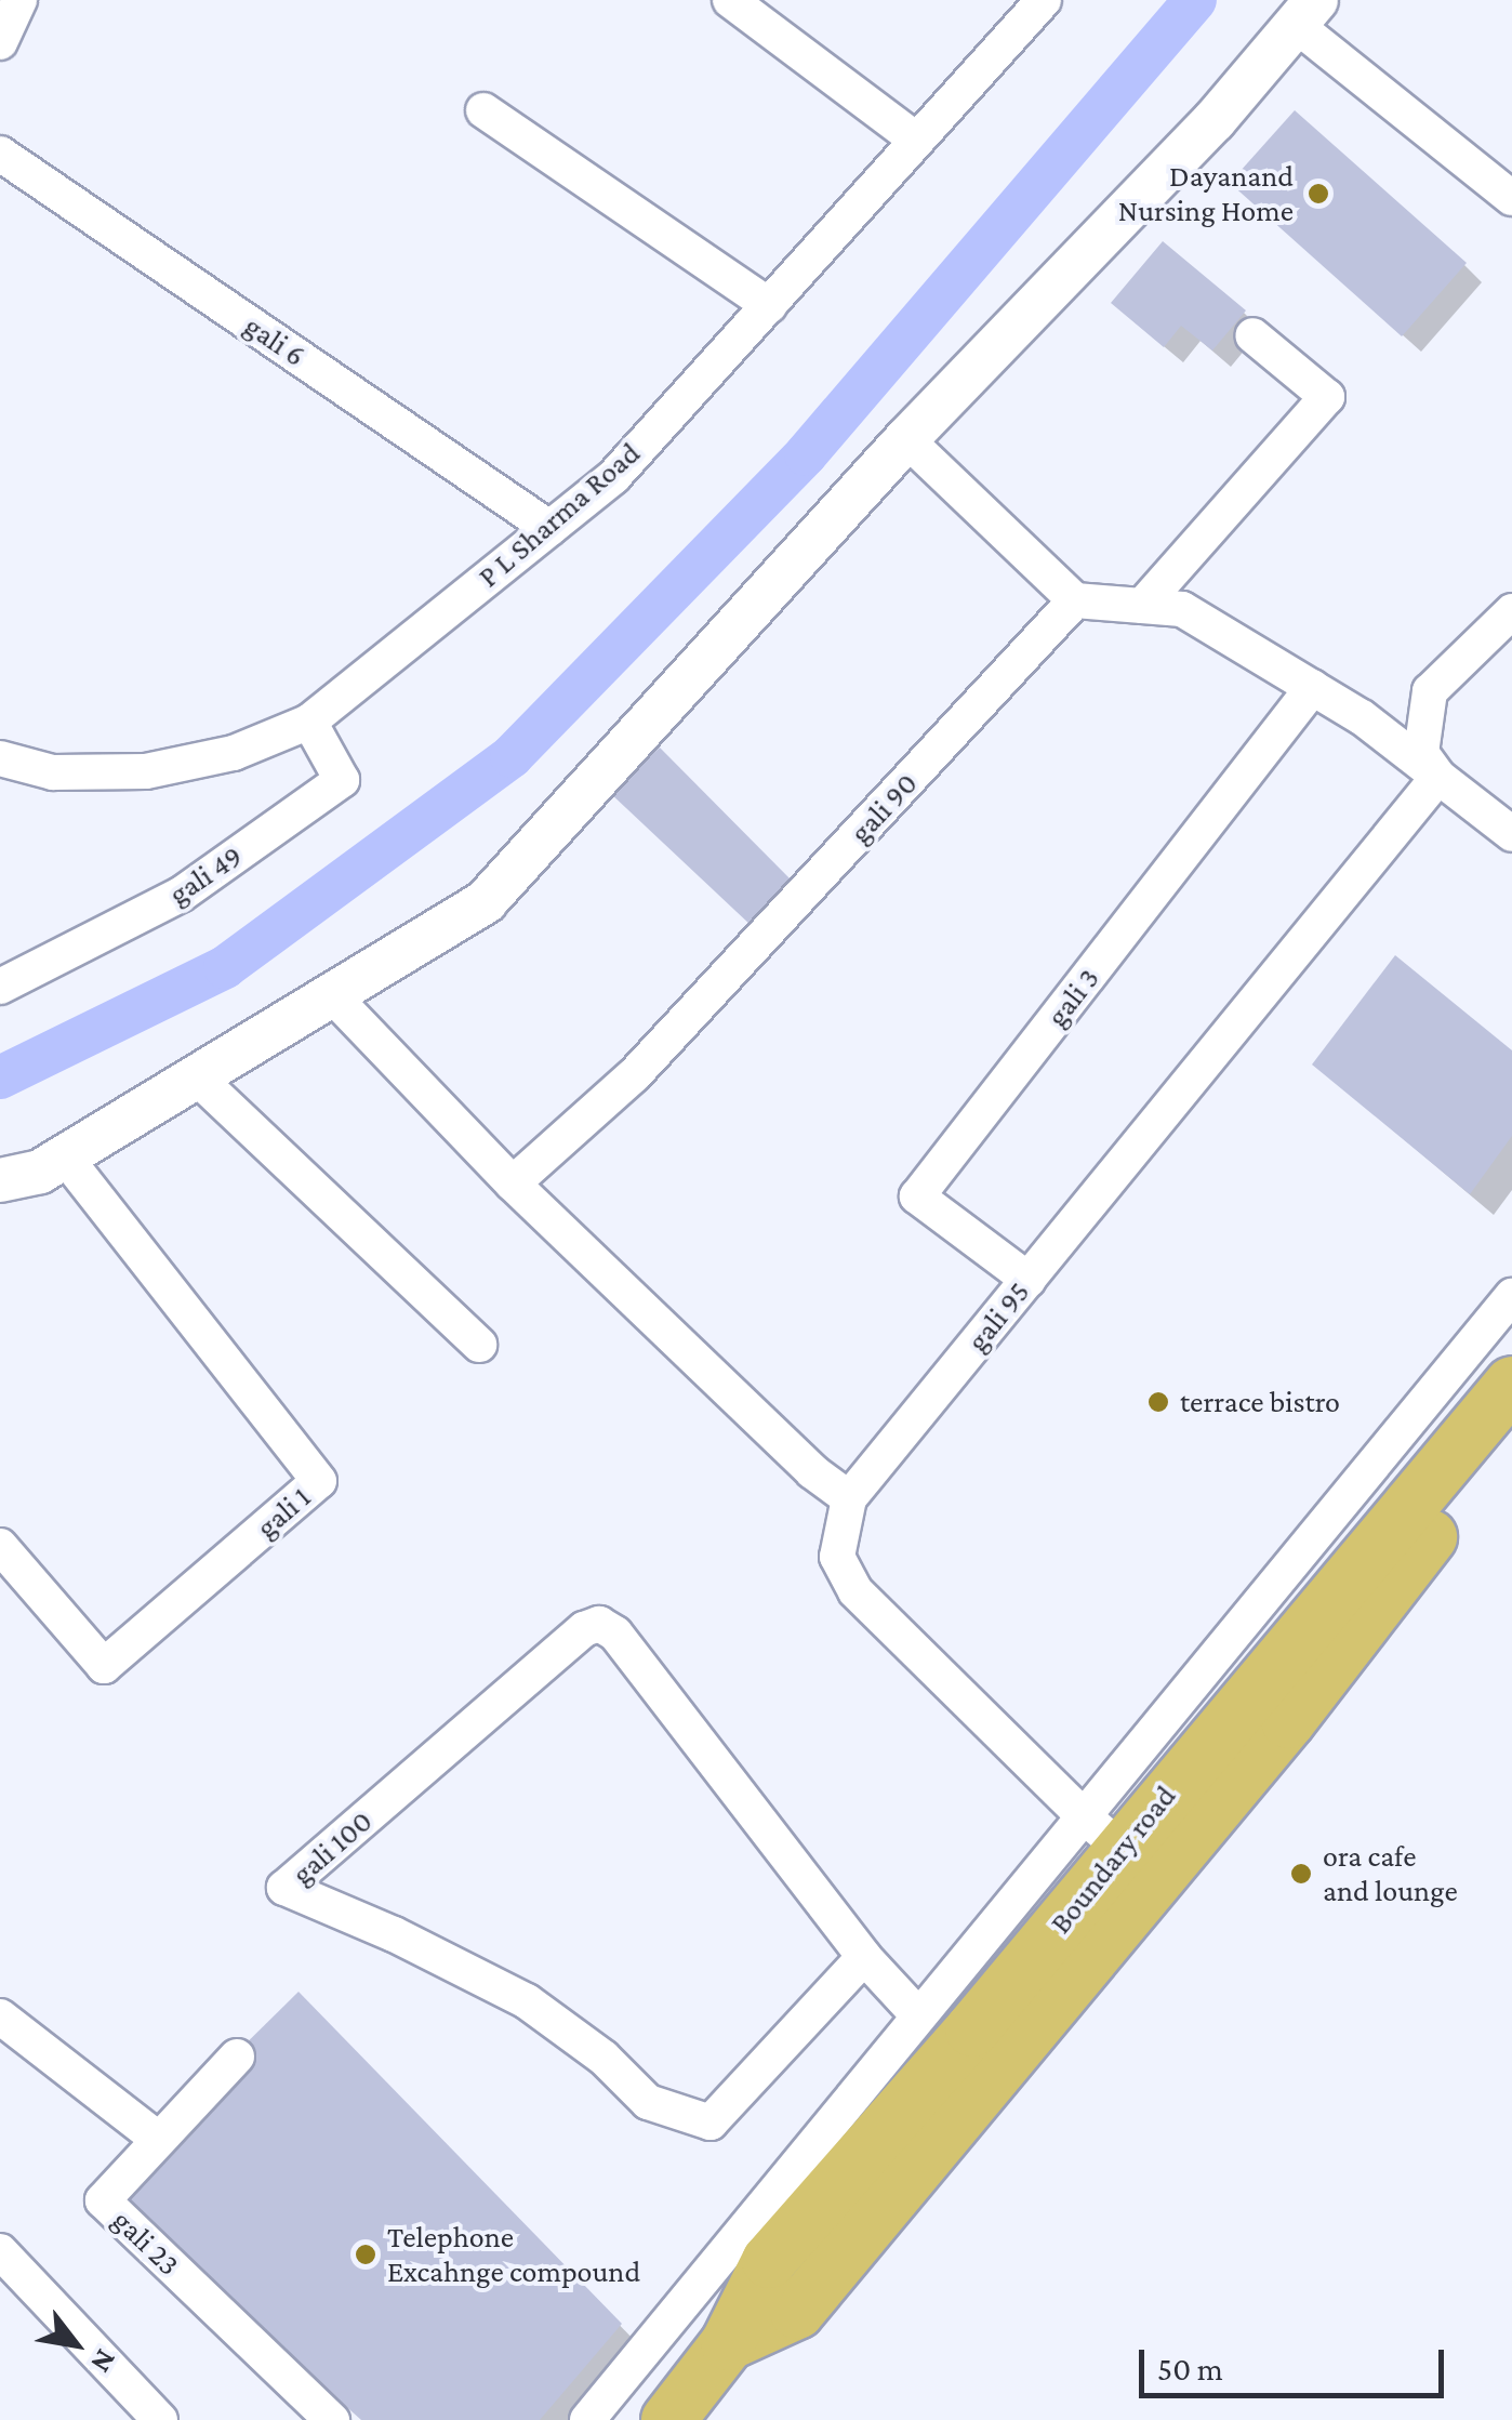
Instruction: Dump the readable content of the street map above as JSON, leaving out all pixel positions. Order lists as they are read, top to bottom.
{
  "streets": {
    "main road": ["Boundary road"],
    "street": [
      "gali 6",
      "P L Sharma Road",
      "gali 90",
      "gali 49",
      "gali 3",
      "gali 95",
      "gali 1",
      "gali 100",
      "gali 23"
    ]
  },
  "crossings": [
    ["gali 6", "P L Sharma Road"],
    ["P L Sharma Road", "gali 49"],
    ["gali 3", "gali 95"]
  ],
  "places": [
    "Dayanand Nursing Home",
    "terrace bistro",
    "ora cafe and lounge",
    "Telephone Excahnge compound"
  ],
  "scale_bar": "50 m",
  "north": "bottom right"
}
